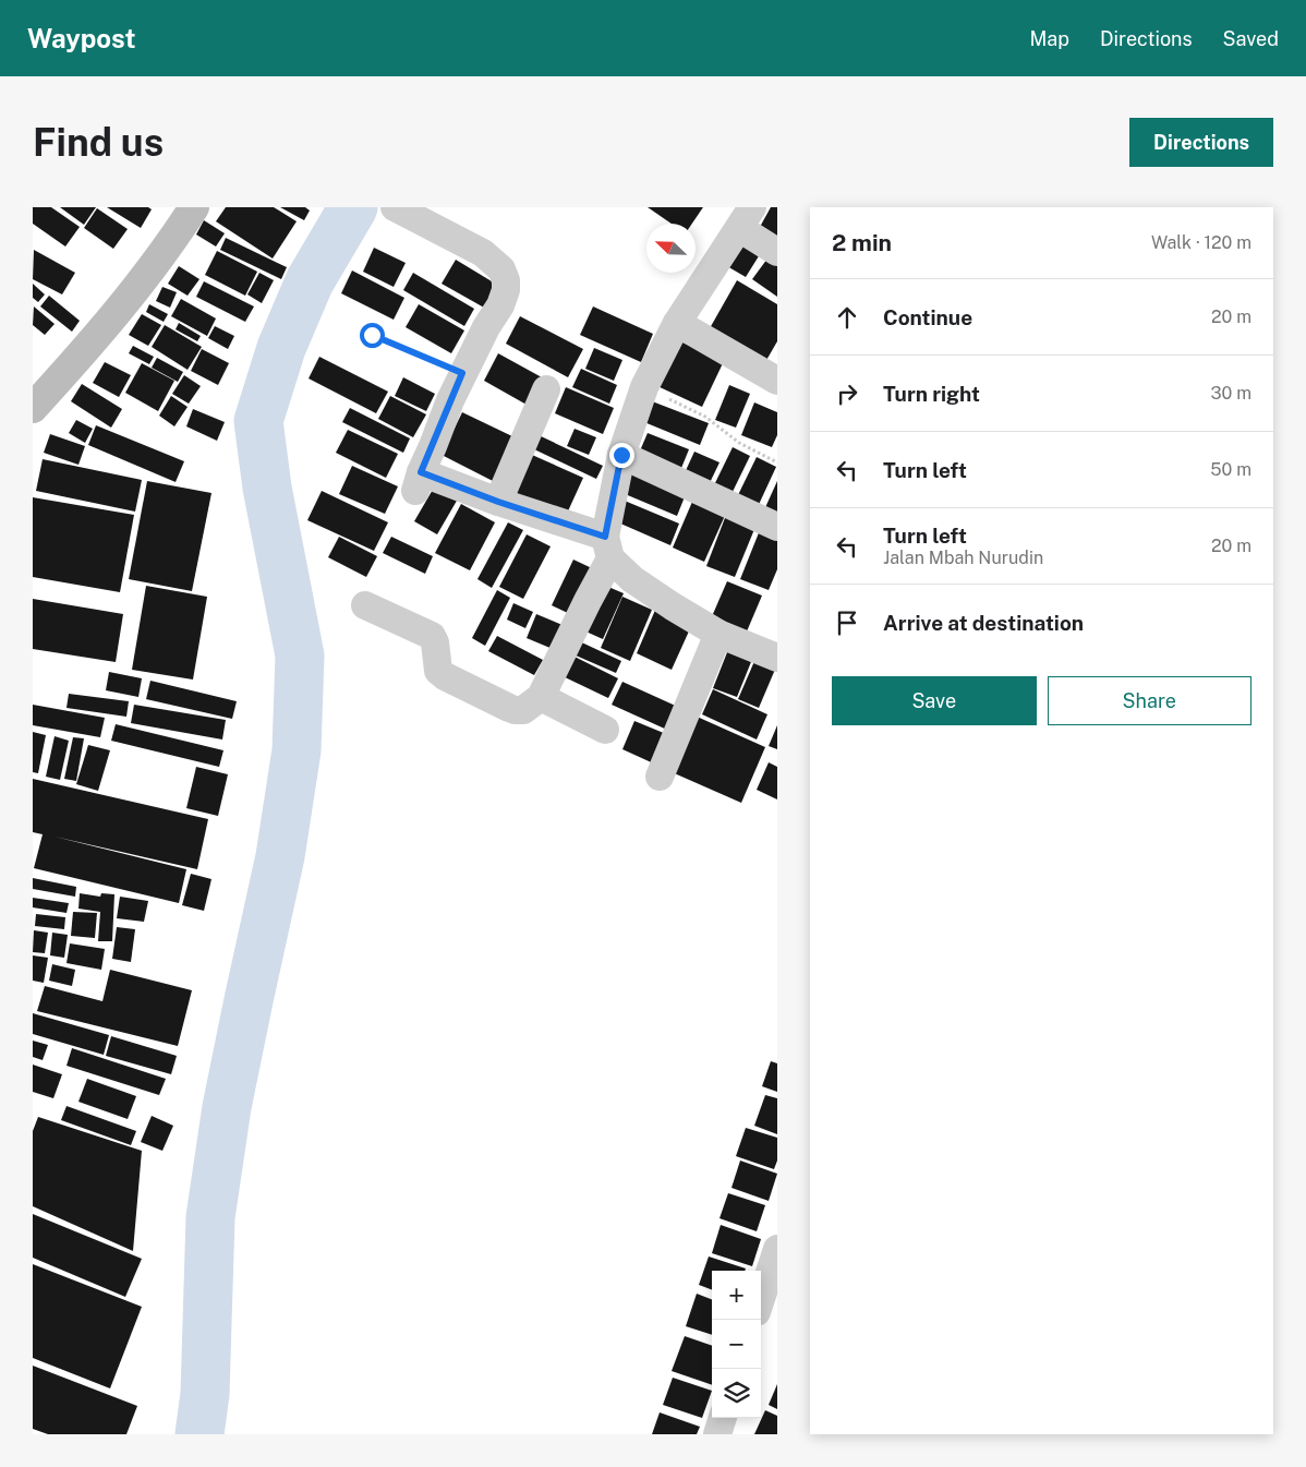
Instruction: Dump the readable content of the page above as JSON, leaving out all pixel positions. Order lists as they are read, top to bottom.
{
  "north": "top left",
  "page": {
    "header": "Waypost",
    "nav": ["Map", "Directions", "Saved"],
    "buttons": [
      "Directions",
      ["Save", "Share"]
    ],
    "title": "Find us",
    "heading": ["2 min", "Walk · 120 m"],
    "list": [
      ["Continue", "20 m"],
      ["Turn right", "30 m"],
      ["Turn left", "50 m"],
      ["Turn left", "Jalan Mbah Nurudin", "20 m"],
      "Arrive at destination"
    ],
    "map_buttons": ["+", "−"]
  }
}
